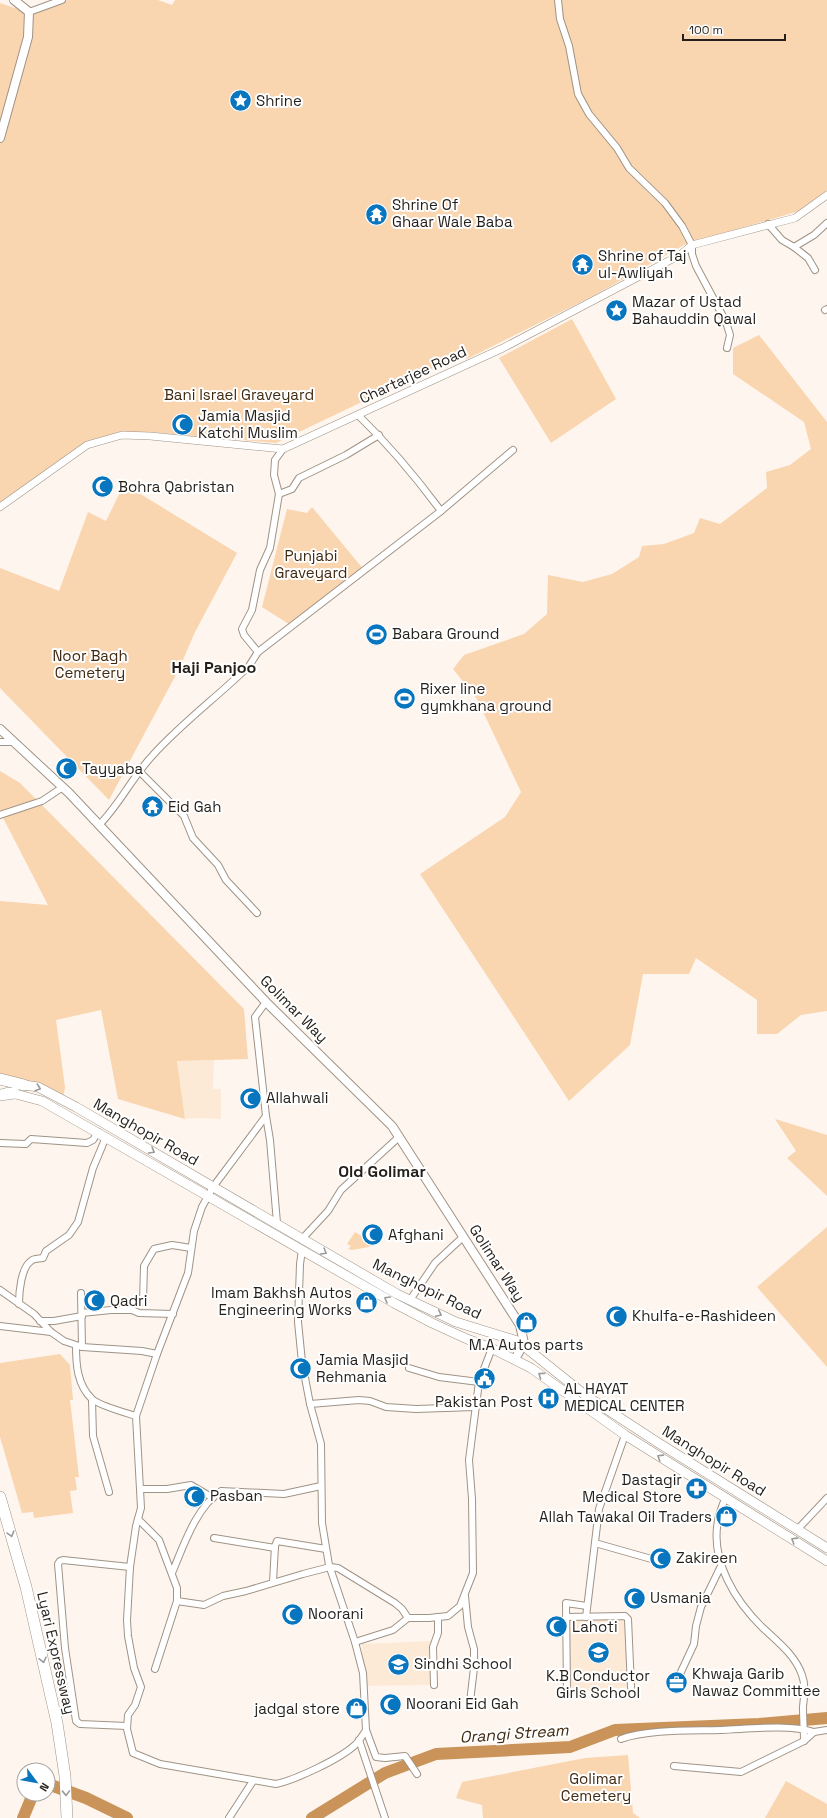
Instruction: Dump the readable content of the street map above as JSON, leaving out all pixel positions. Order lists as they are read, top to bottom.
{
  "streets": {
    "highway": ["Lyari Expressway"],
    "main road": ["Golimar Way", "Manghopir Road"],
    "street": ["Chartarjee Road"]
  },
  "crossings": [
    ["Golimar Way", "Manghopir Road"]
  ],
  "one_way": ["Lyari Expressway"],
  "districts": ["Haji Panjoo", "Old Golimar"],
  "water": ["Orangi Stream"],
  "parks": [
    "Bani Israel Graveyard",
    "Punjabi Graveyard",
    "Noor Bagh Cemetery",
    "Golimar Cemetery"
  ],
  "places": {
    "place": ["Shrine", "Mazar of Ustad Bahauddin Qawal"],
    "temple": ["Shrine Of Ghaar Wale Baba", "Shrine of Taj ul-Awliyah", "Eid Gah"],
    "mosque": [
      "Jamia Masjid Katchi Muslim",
      "Bohra Qabristan",
      "Tayyaba",
      "Allahwali",
      "Afghani",
      "Qadri",
      "Khulfa-e-Rashideen",
      "Jamia Masjid Rehmania",
      "Pasban",
      "Zakireen",
      "Usmania",
      "Noorani",
      "Lahoti",
      "Noorani Eid Gah"
    ],
    "sports": ["Babara Ground", "Rixer line gymkhana ground"],
    "shop": [
      "Imam Bakhsh Autos Engineering Works",
      "M.A Autos parts",
      "Allah Tawakal Oil Traders",
      "jadgal store"
    ],
    "public building": ["Pakistan Post"],
    "hospital": ["AL HAYAT MEDICAL CENTER"],
    "pharmacy": ["Dastagir Medical Store"],
    "school or university": ["K.B Conductor Girls School", "Sindhi School"],
    "office": ["Khwaja Garib Nawaz Committee"]
  },
  "scale_bar": "100 m",
  "north": "bottom right"
}
